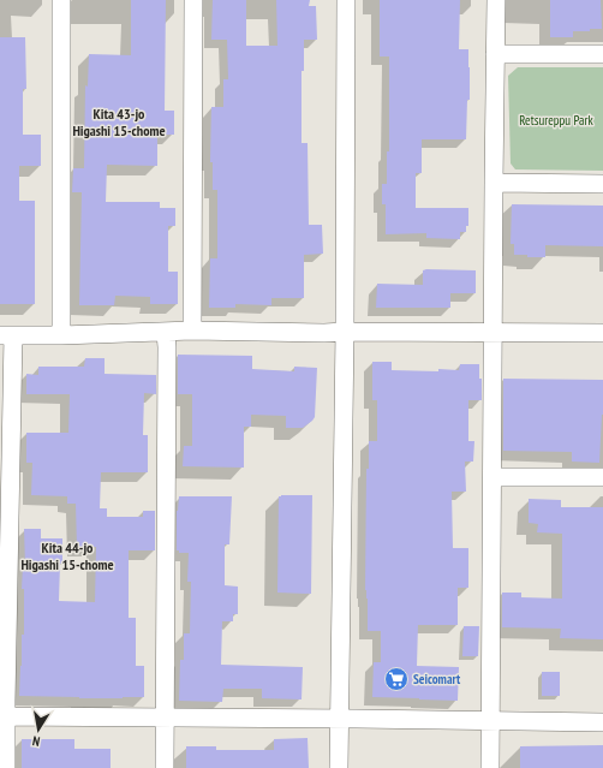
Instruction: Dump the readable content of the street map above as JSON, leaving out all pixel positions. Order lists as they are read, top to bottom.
{
  "districts": ["Kita 43-jo Higashi 15-chome", "Kita 44-jo Higashi 15-chome"],
  "parks": ["Retsureppu Park"],
  "places": {
    "supermarket": ["Seicomart"]
  },
  "north": "bottom"
}
